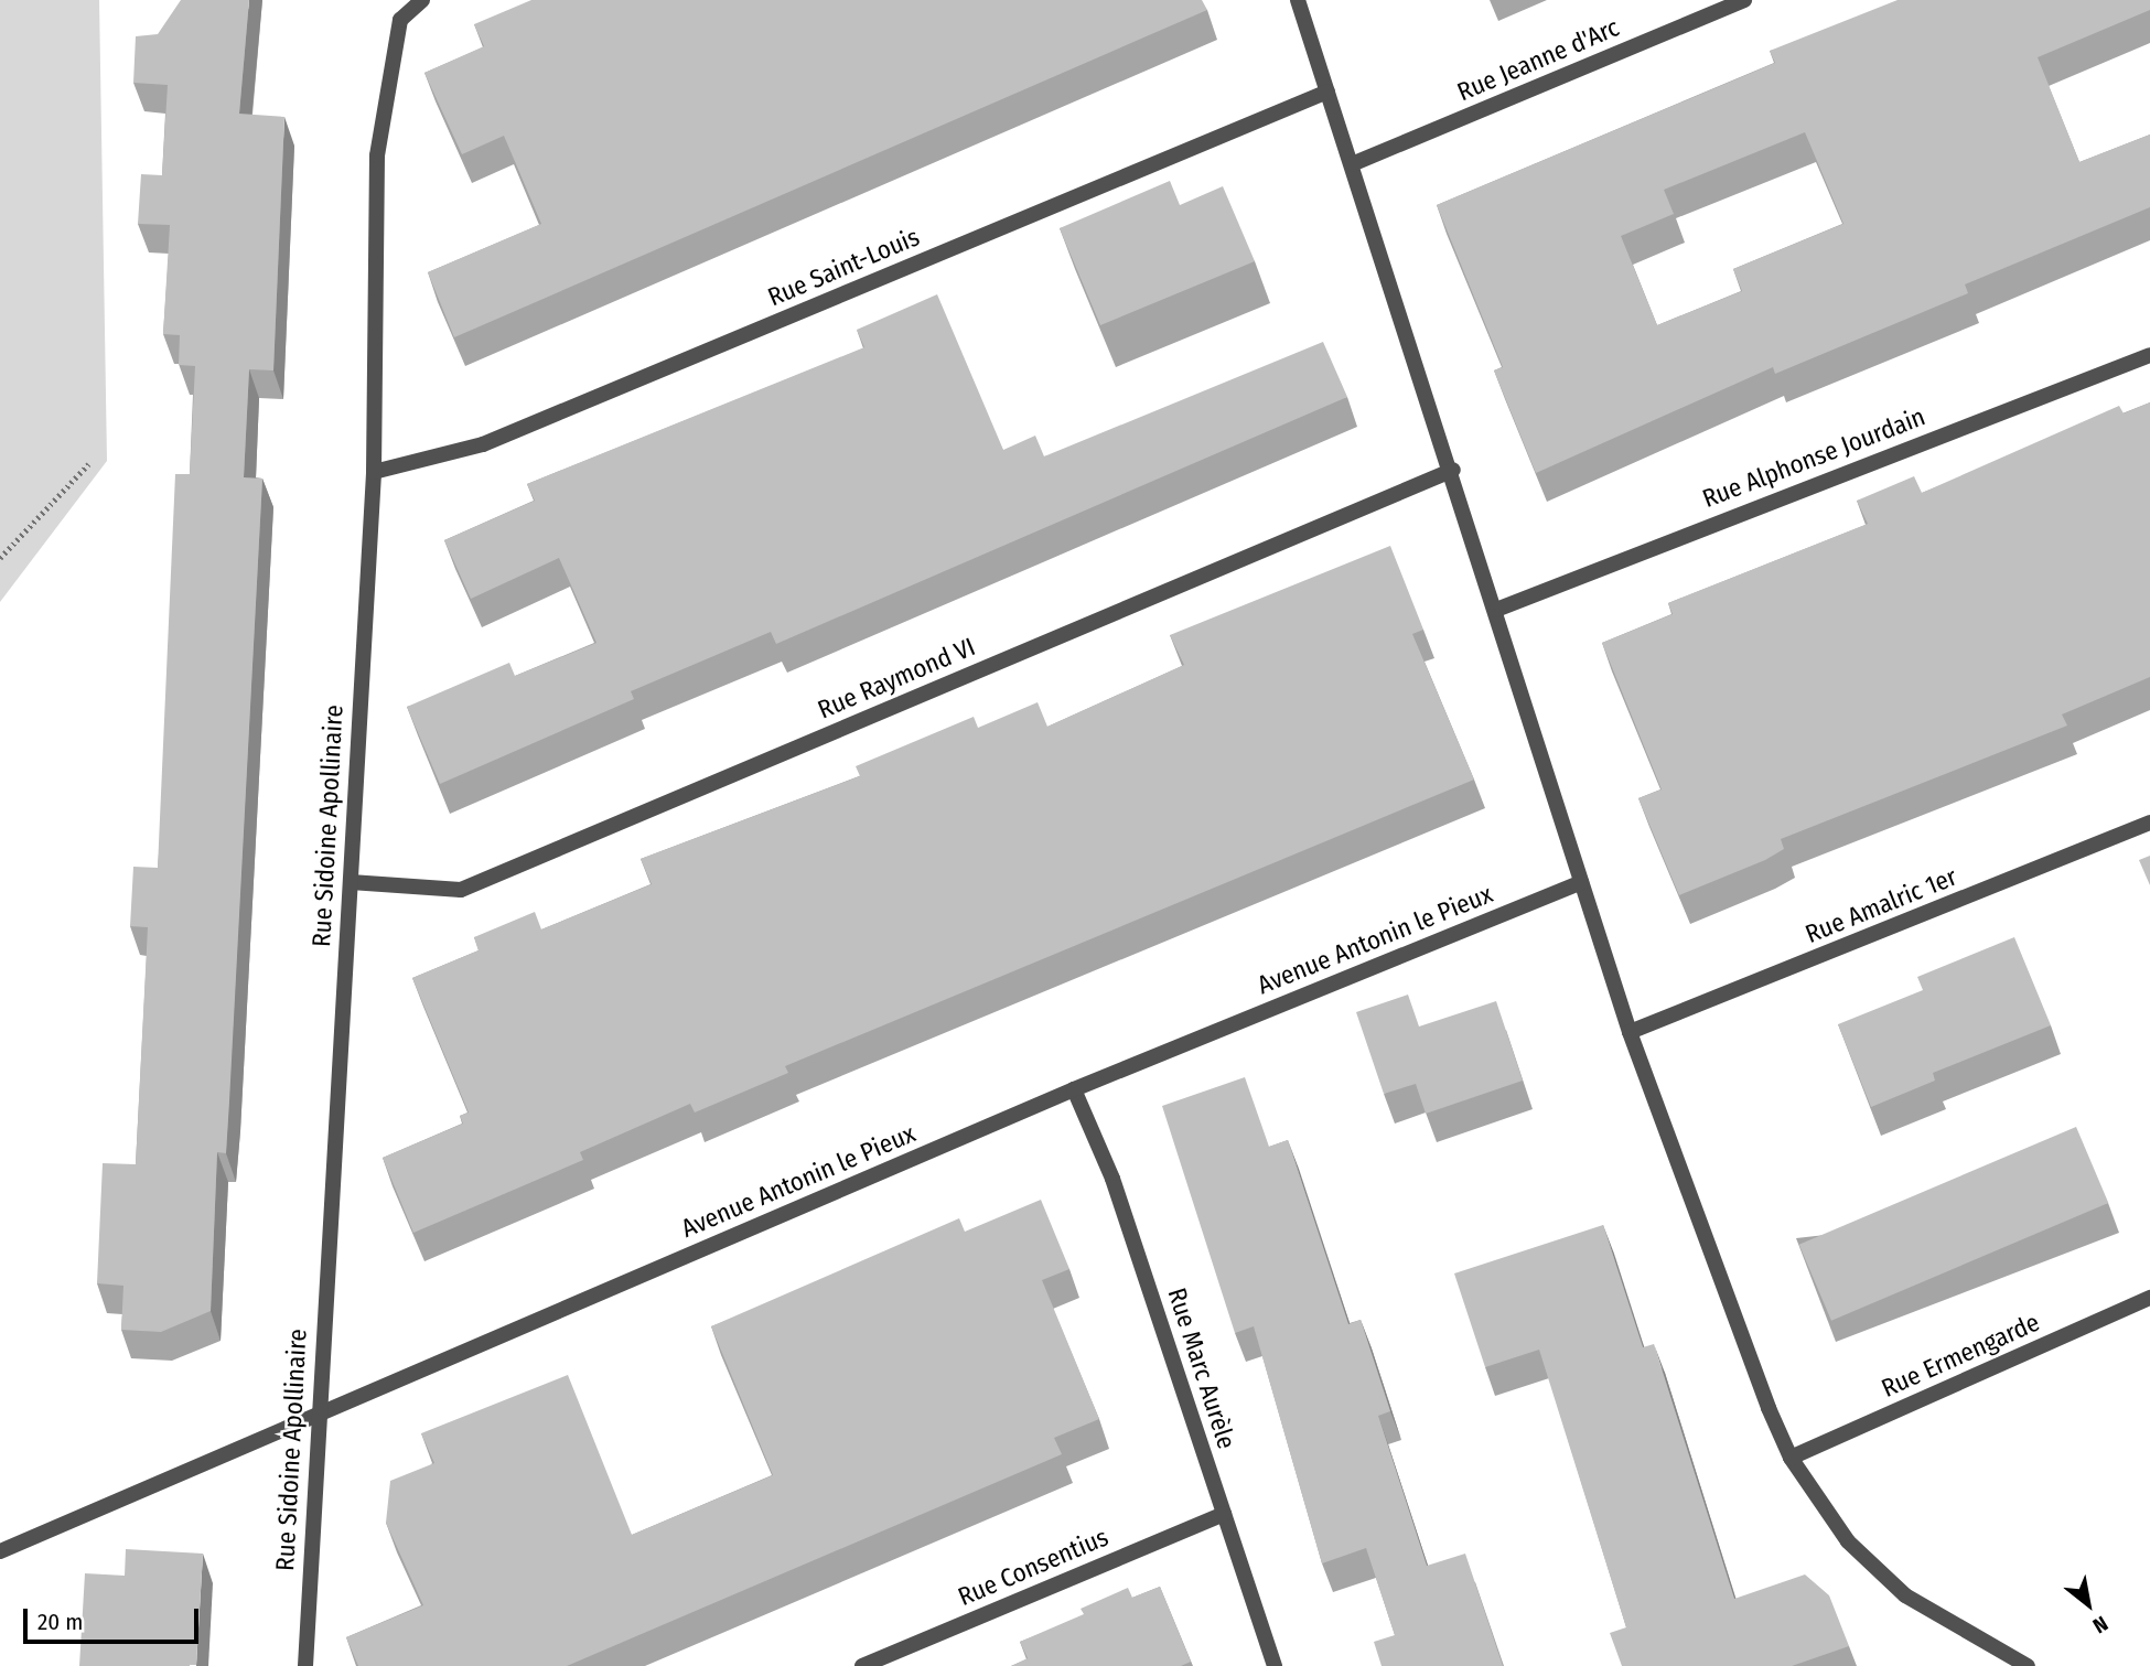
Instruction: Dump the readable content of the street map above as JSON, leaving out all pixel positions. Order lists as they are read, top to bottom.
{
  "streets": {
    "street": [
      "Rue Jeanne d'Arc",
      "Rue Saint-Louis",
      "Rue Alphonse Jourdain",
      "Rue Raymond VI",
      "Rue Sidoine Apollinaire",
      "Rue Amalric 1er",
      "Avenue Antonin le Pieux",
      "Rue Ermengarde",
      "Rue Marc Aurèle",
      "Rue Consentius"
    ]
  },
  "crossings": [
    ["Rue Saint-Louis", "Rue Sidoine Apollinaire"],
    ["Rue Raymond VI", "Rue Sidoine Apollinaire"],
    ["Rue Sidoine Apollinaire", "Avenue Antonin le Pieux"],
    ["Avenue Antonin le Pieux", "Rue Marc Aurèle"],
    ["Rue Marc Aurèle", "Rue Consentius"]
  ],
  "scale_bar": "20 m",
  "north": "bottom right"
}
